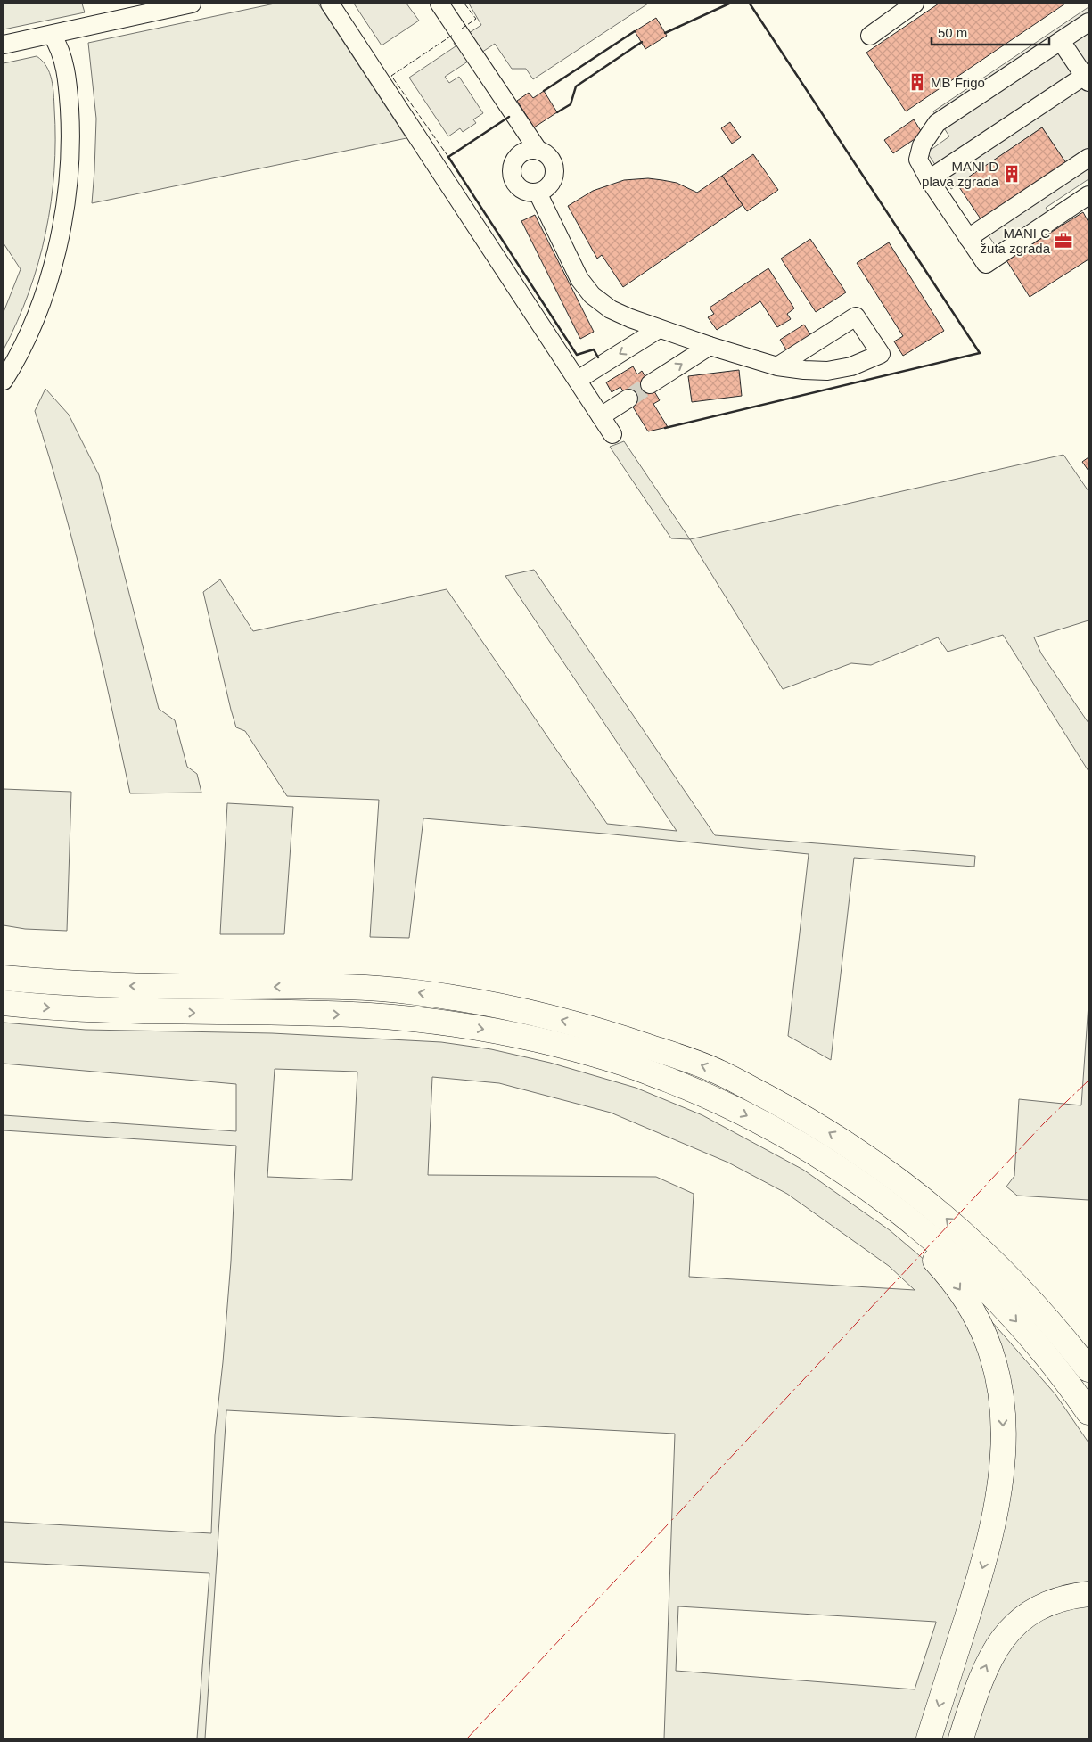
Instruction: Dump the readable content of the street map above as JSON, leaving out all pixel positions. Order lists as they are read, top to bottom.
{
  "places": {
    "building": ["MB Frigo", "MANI D plava zgrada"],
    "office": ["MANI C žuta zgrada"]
  },
  "scale_bar": "50 m"
}
